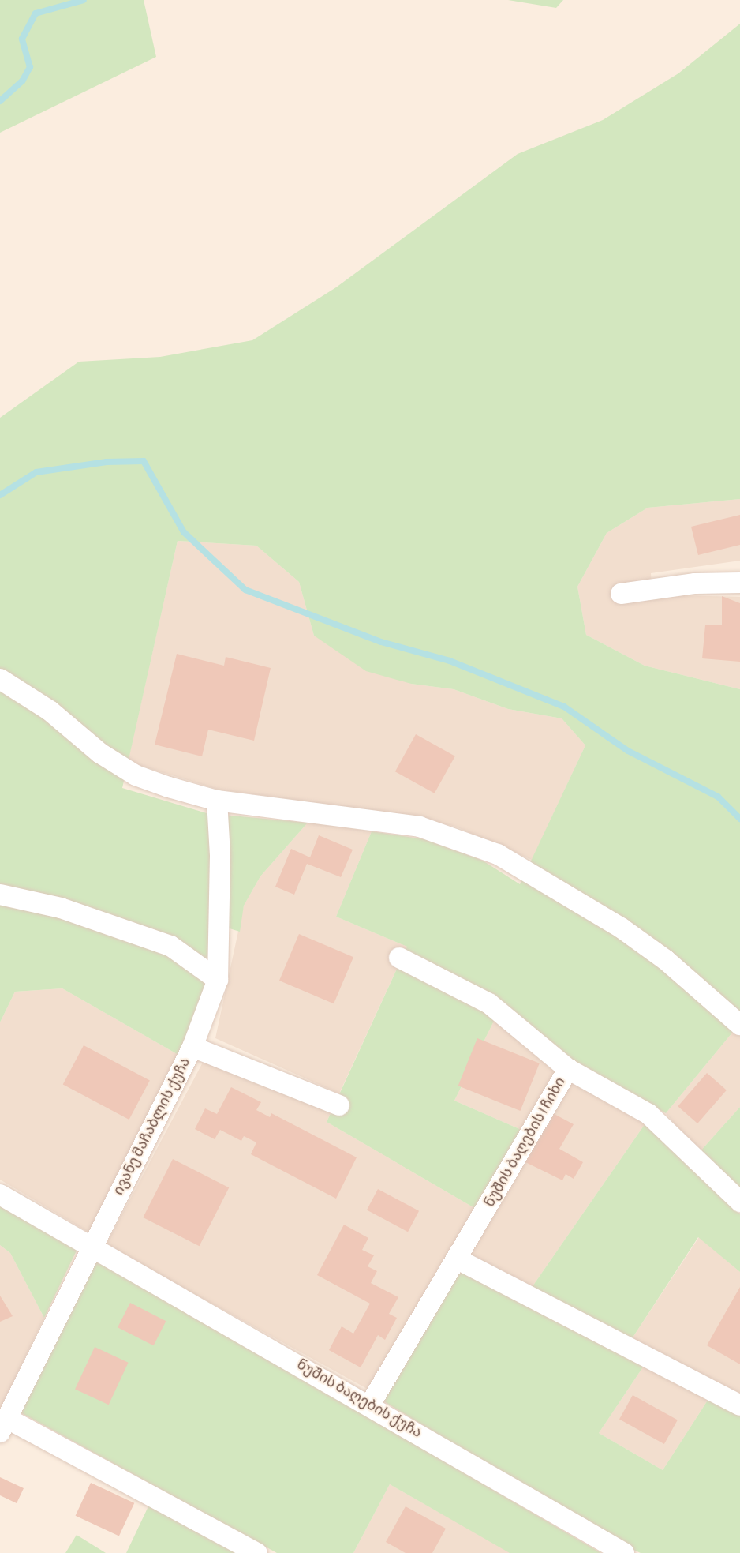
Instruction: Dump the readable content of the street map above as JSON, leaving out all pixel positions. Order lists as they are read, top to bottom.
{
  "streets": {
    "street": ["ივანე მაჩაბლის ქუჩა", "ნუშის ბაღების I ჩიხი", "ნუშის ბაღების ქუჩა"]
  },
  "crossings": [
    ["ივანე მაჩაბლის ქუჩა", "ნუშის ბაღების ქუჩა"],
    ["ნუშის ბაღების I ჩიხი", "ნუშის ბაღების ქუჩა"]
  ]
}
